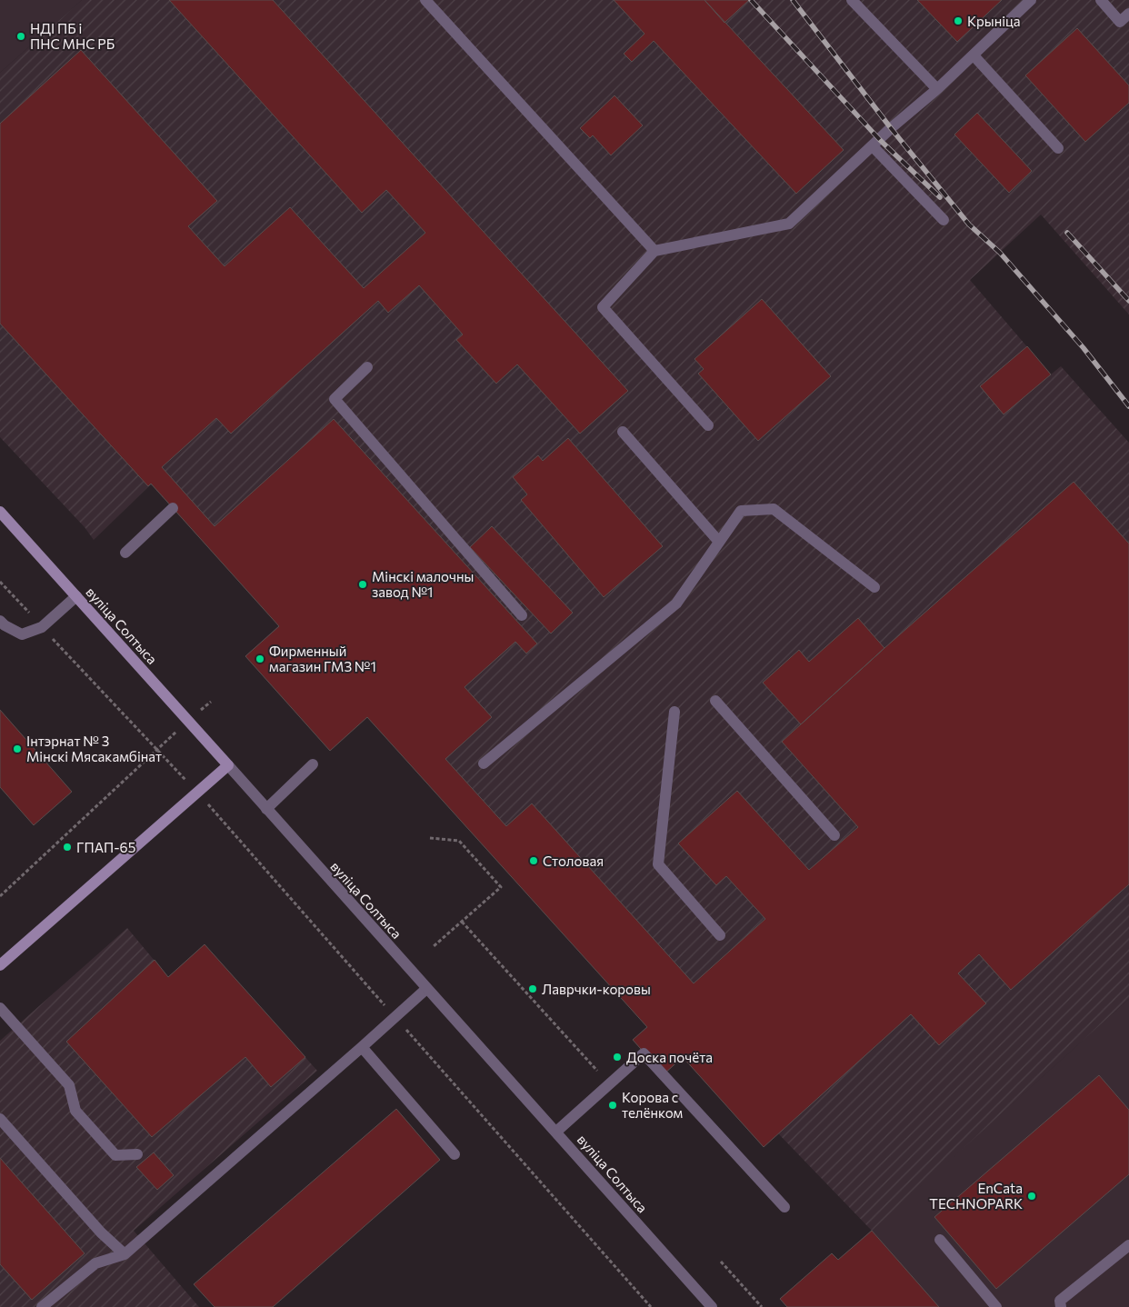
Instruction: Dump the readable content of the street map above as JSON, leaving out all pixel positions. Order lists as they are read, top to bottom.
{
  "streets": {
    "street": ["вуліца Солтыса"]
  },
  "places": [
    "Крыніца",
    "НДІ ПБ і ПНС МНС РБ",
    "Мінскі малочны завод №1",
    "Фирменный магазин ГМЗ №1",
    "Інтэрнат № 3 Мінскі Мясакамбінат",
    "ГПАП-65",
    "Столовая",
    "Лаврчки-коровы",
    "Доска почёта",
    "Корова с телёнком",
    "EnCata TECHNOPARK"
  ]
}
